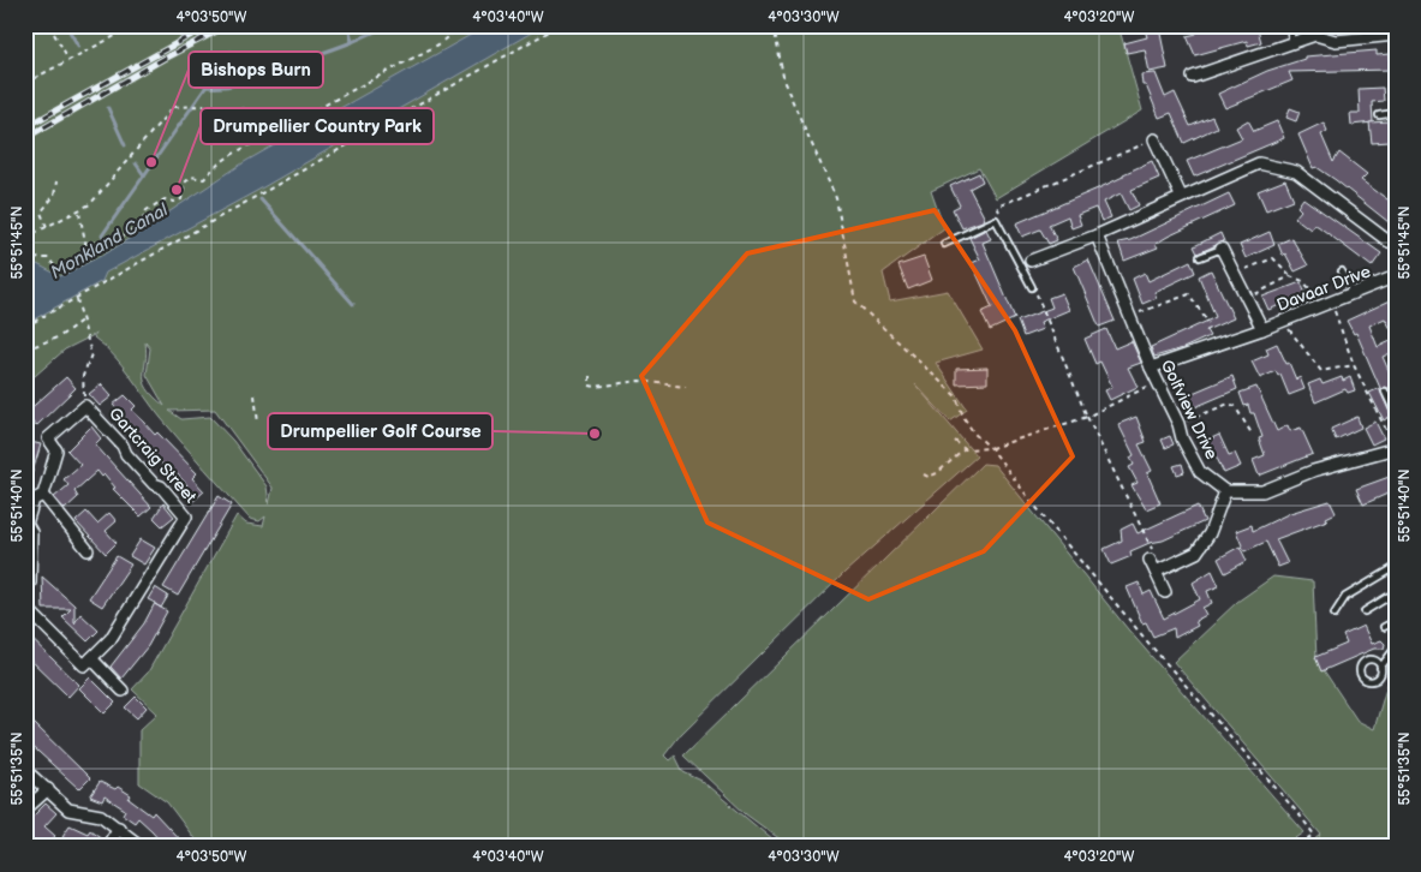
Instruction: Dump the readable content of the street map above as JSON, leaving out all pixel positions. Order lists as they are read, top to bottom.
{
  "streets": {
    "street": ["Davaar Drive", "Golfview Drive", "Gartcraig Street"]
  },
  "crossings": [
    ["Davaar Drive", "Golfview Drive"]
  ],
  "water": ["Monkland Canal"],
  "places": ["Bishops Burn", "Drumpellier Country Park", "Drumpellier Golf Course"],
  "coordinates": [
    "4°03'50\"W",
    "4°03'40\"W",
    "4°03'30\"W",
    "4°03'20\"W",
    "55°51'45\"N",
    "55°51'40\"N",
    "55°51'35\"N"
  ]
}
